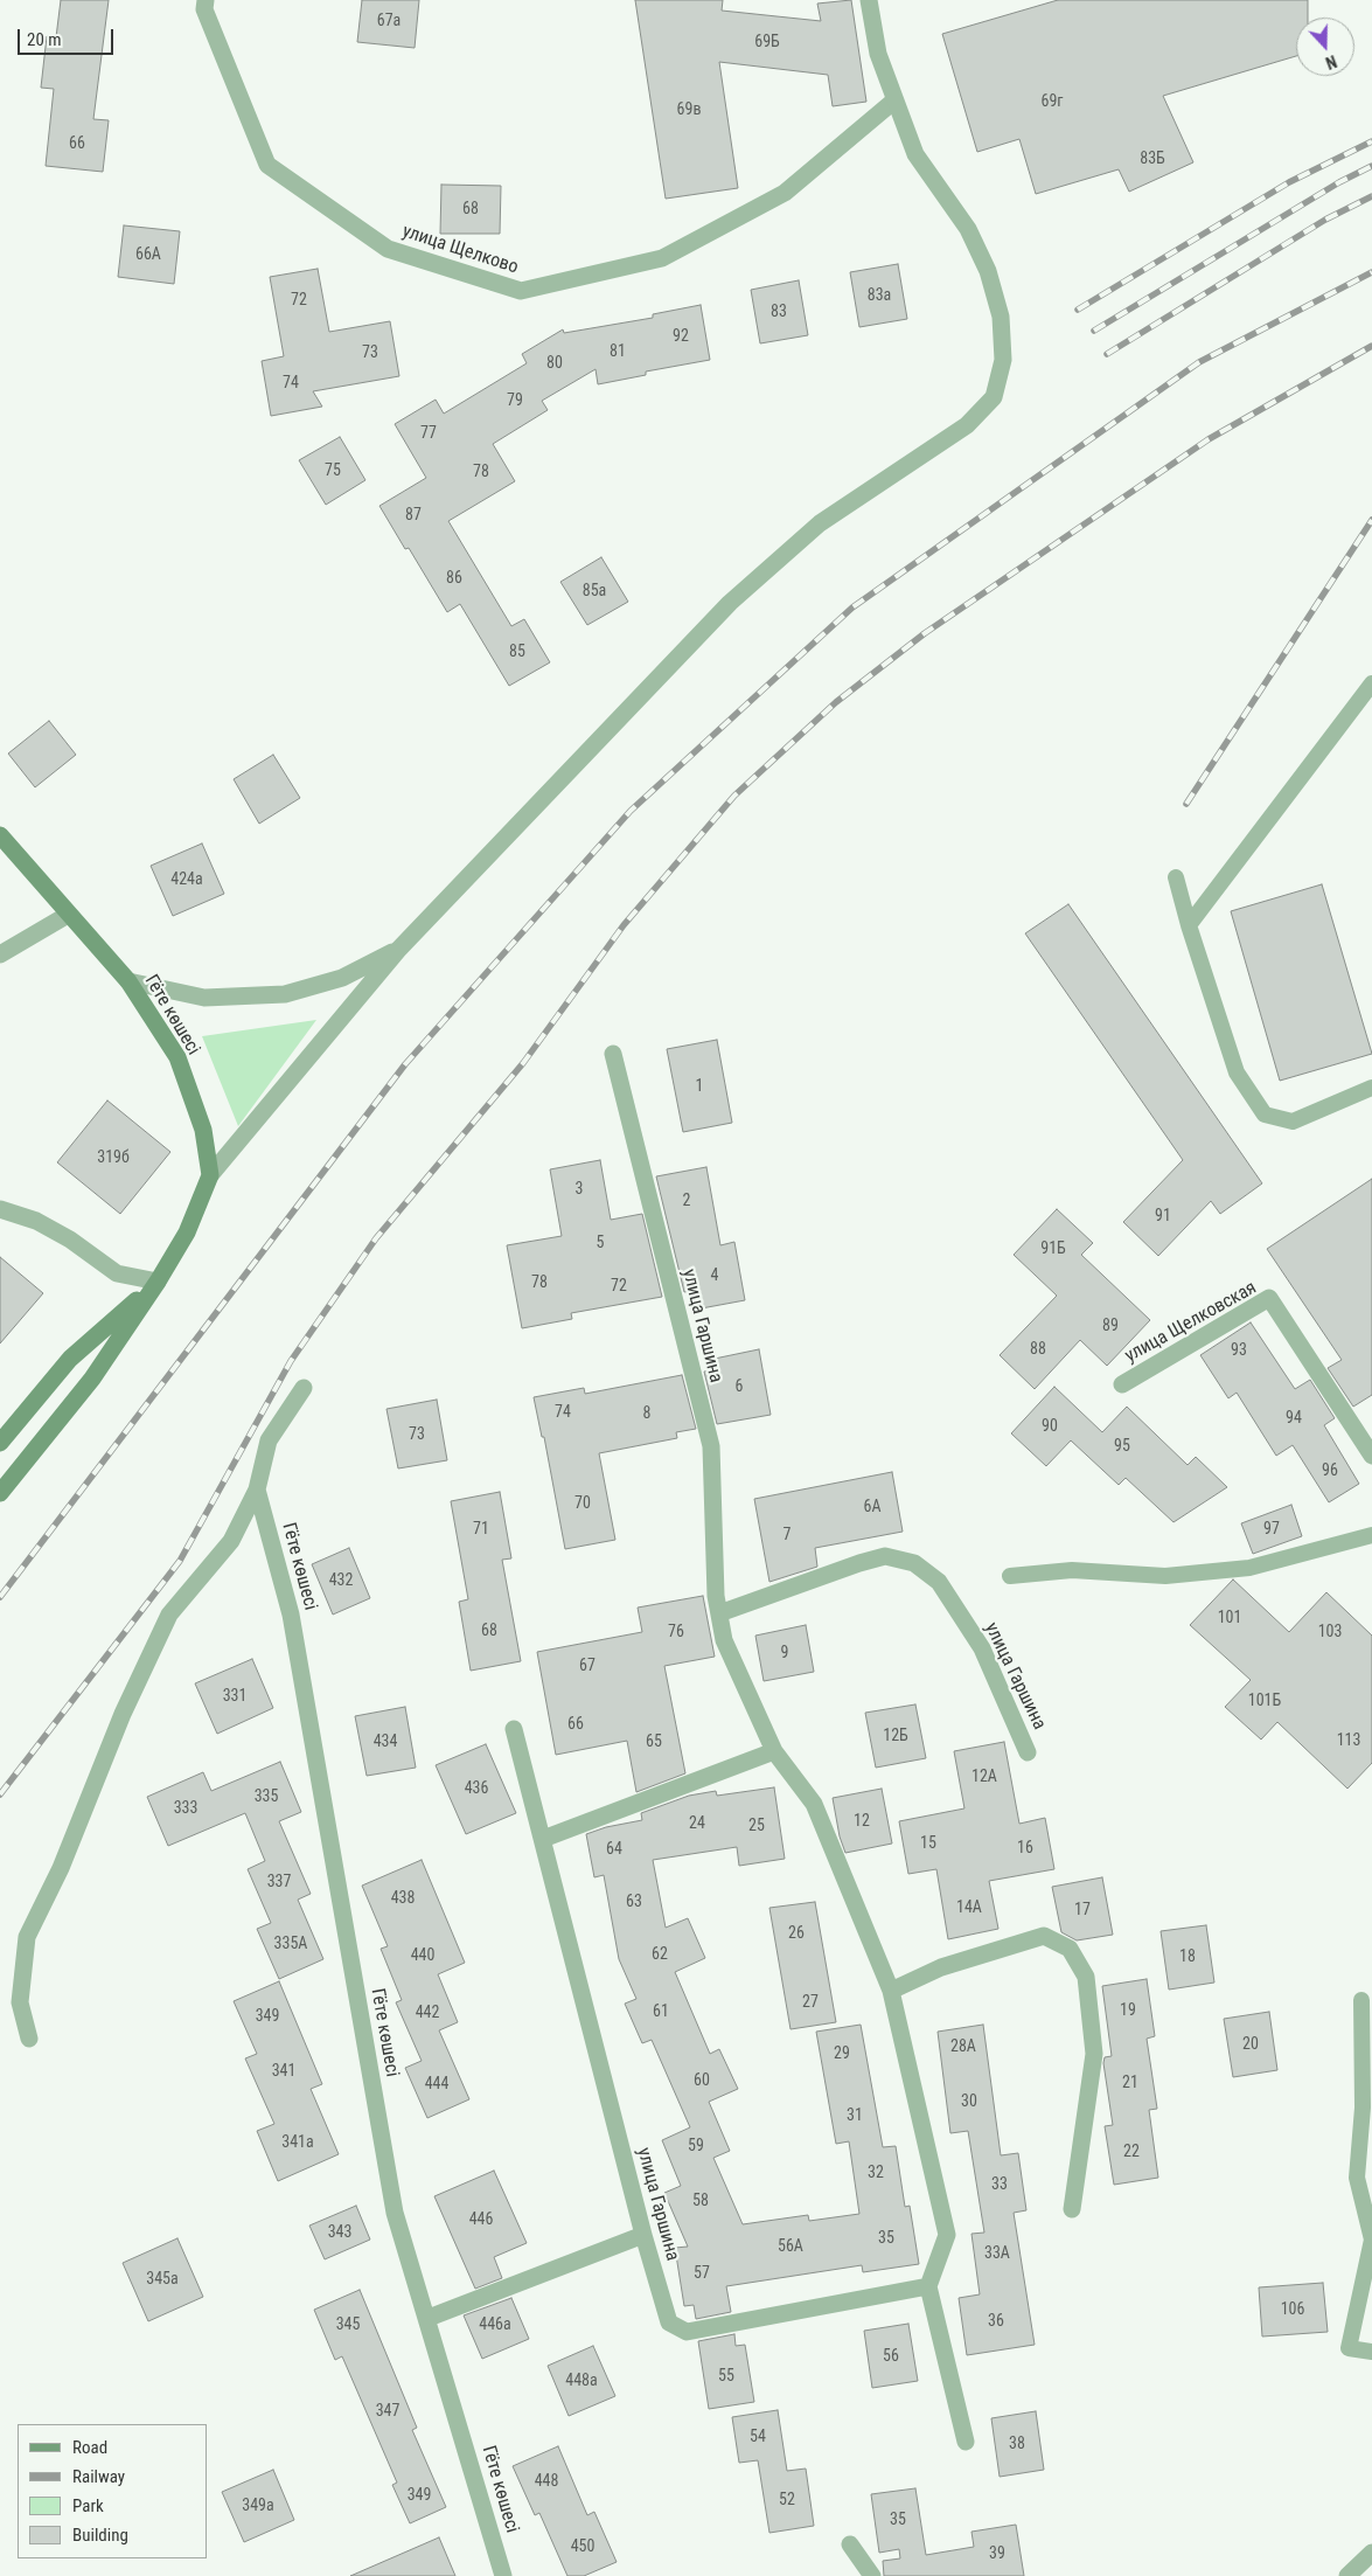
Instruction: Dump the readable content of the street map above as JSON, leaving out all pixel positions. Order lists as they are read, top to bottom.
{
  "streets": {
    "main road": ["Гёте көшесі"],
    "street": ["улица Щелково", "улица Щелковская", "улица Гаршина"]
  },
  "house_numbers": [
    "67а",
    "69Б",
    "69г",
    "69в",
    "66",
    "83Б",
    "68",
    "66А",
    "83а",
    "72",
    "83",
    "92",
    "81",
    "73",
    "80",
    "74",
    "79",
    "77",
    "75",
    "78",
    "87",
    "86",
    "85а",
    "85",
    "424а",
    "1",
    "319б",
    "3",
    "2",
    "91",
    "5",
    "91Б",
    "4",
    "78",
    "72",
    "89",
    "88",
    "93",
    "6",
    "74",
    "8",
    "94",
    "90",
    "73",
    "95",
    "96",
    "70",
    "6А",
    "71",
    "97",
    "7",
    "432",
    "101",
    "68",
    "76",
    "103",
    "9",
    "67",
    "331",
    "101Б",
    "66",
    "12Б",
    "113",
    "434",
    "65",
    "12А",
    "436",
    "335",
    "333",
    "12",
    "24",
    "25",
    "15",
    "16",
    "64",
    "337",
    "438",
    "63",
    "14А",
    "17",
    "26",
    "335А",
    "62",
    "440",
    "18",
    "27",
    "19",
    "61",
    "442",
    "349",
    "20",
    "28А",
    "29",
    "341",
    "60",
    "21",
    "444",
    "30",
    "31",
    "341а",
    "59",
    "22",
    "32",
    "33",
    "58",
    "446",
    "343",
    "35",
    "56А",
    "33А",
    "57",
    "345а",
    "106",
    "36",
    "345",
    "446а",
    "56",
    "55",
    "448а",
    "347",
    "54",
    "38",
    "448",
    "349",
    "52",
    "349а",
    "35",
    "450",
    "39"
  ],
  "legend": [
    "Road",
    "Railway",
    "Park",
    "Building"
  ],
  "scale_bar": "20 m",
  "north": "bottom"
}
